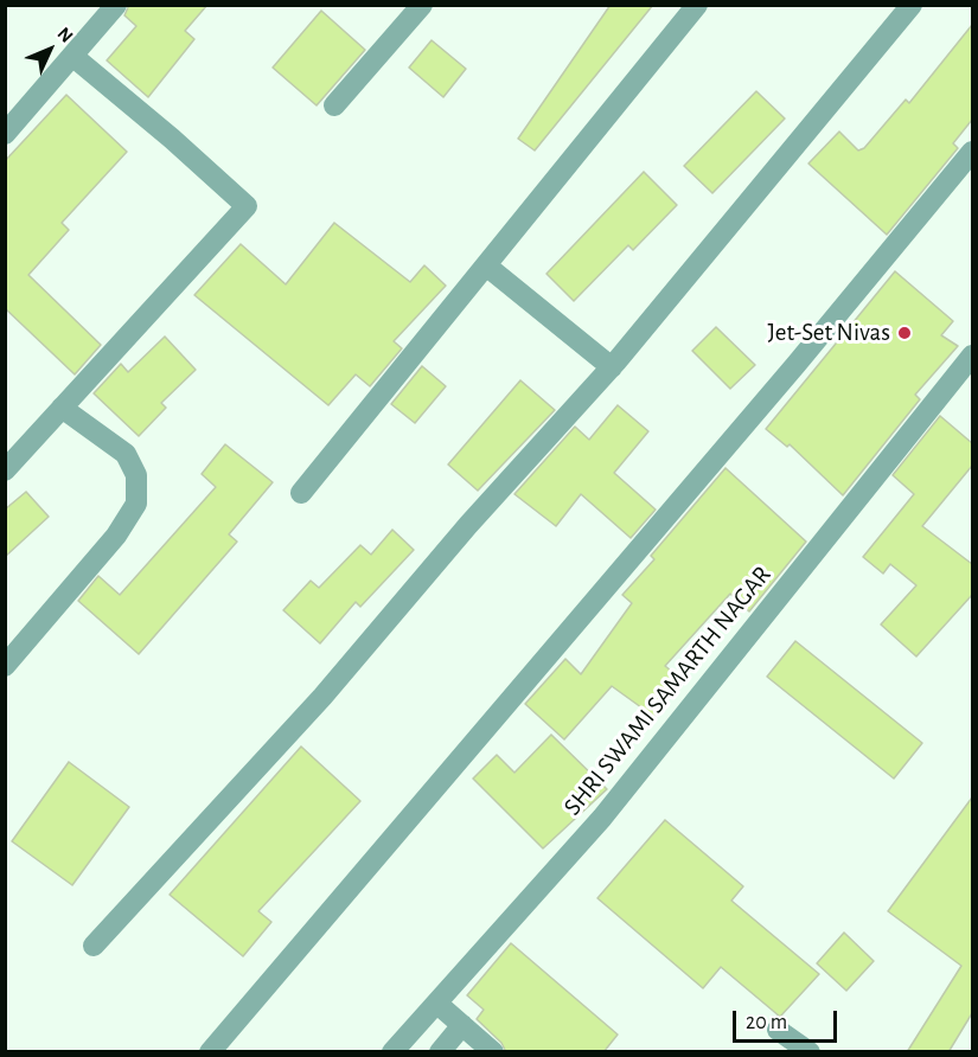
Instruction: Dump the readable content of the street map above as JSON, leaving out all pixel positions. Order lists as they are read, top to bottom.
{
  "streets": {
    "street": ["SHRI SWAMI SAMARTH NAGAR"]
  },
  "places": ["Jet-Set Nivas"],
  "scale_bar": "20 m",
  "north": "top right"
}
